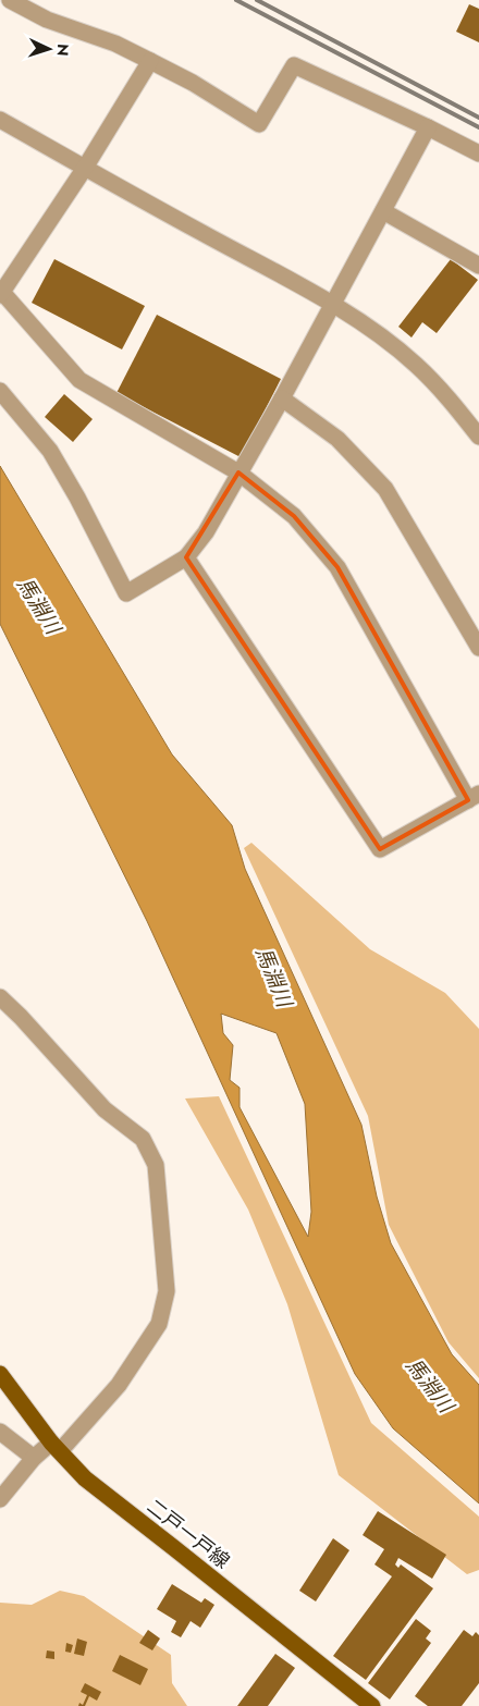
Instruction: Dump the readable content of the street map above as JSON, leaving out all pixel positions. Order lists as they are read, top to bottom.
{
  "streets": {
    "main road": ["二戸一戸線"]
  },
  "water": ["馬淵川"],
  "north": "right"
}
